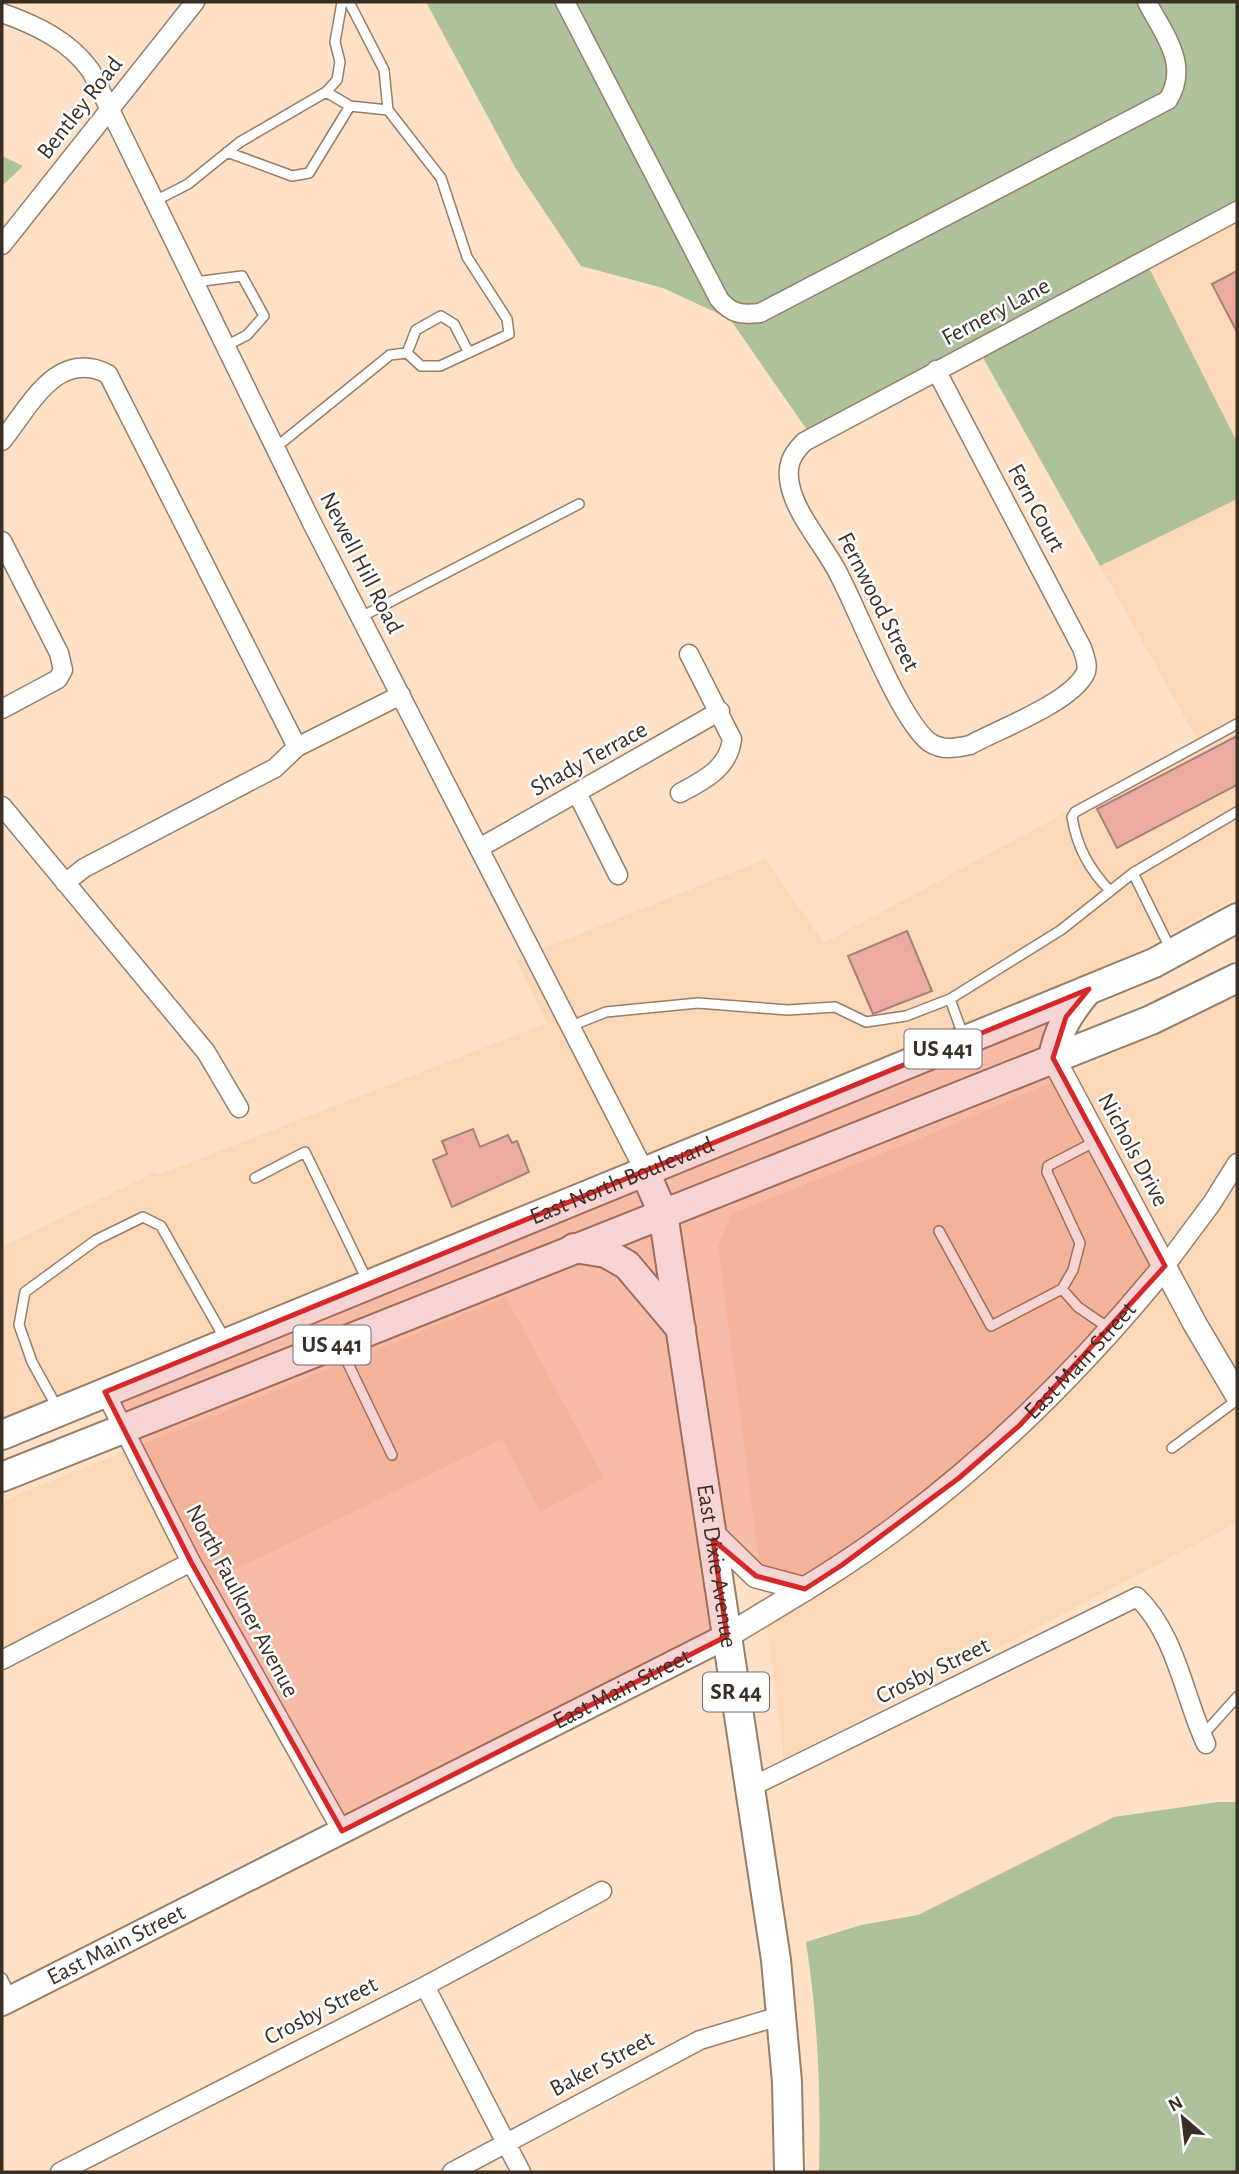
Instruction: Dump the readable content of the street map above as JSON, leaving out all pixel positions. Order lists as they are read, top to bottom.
{
  "streets": {
    "main road": [
      "US 441",
      "East North Boulevard",
      "East Main Street",
      "East Dixie Avenue",
      "SR 44"
    ],
    "street": [
      "Bentley Road",
      "Fernery Lane",
      "Fern Court",
      "Newell Hill Road",
      "Fernwood Street",
      "Shady Terrace",
      "Nichols Drive",
      "North Faulkner Avenue",
      "Crosby Street",
      "Baker Street"
    ]
  },
  "crossings": [
    ["Bentley Road", "Newell Hill Road"],
    ["Fernery Lane", "Fern Court"],
    ["Fernery Lane", "Fernwood Street"],
    ["Fern Court", "Fernwood Street"],
    ["Newell Hill Road", "Shady Terrace"],
    ["Newell Hill Road", "East North Boulevard"],
    ["Newell Hill Road", "SR 44"],
    ["Nichols Drive", "East North Boulevard"],
    ["Nichols Drive", "East Main Street"],
    ["East North Boulevard", "East Dixie Avenue"],
    ["East North Boulevard", "North Faulkner Avenue"],
    ["East North Boulevard", "SR 44"],
    ["East Main Street", "East Dixie Avenue"],
    ["East Main Street", "North Faulkner Avenue"],
    ["East Dixie Avenue", "Crosby Street"],
    ["East Dixie Avenue", "SR 44"],
    ["East Dixie Avenue", "Baker Street"]
  ],
  "north": "top left"
}
